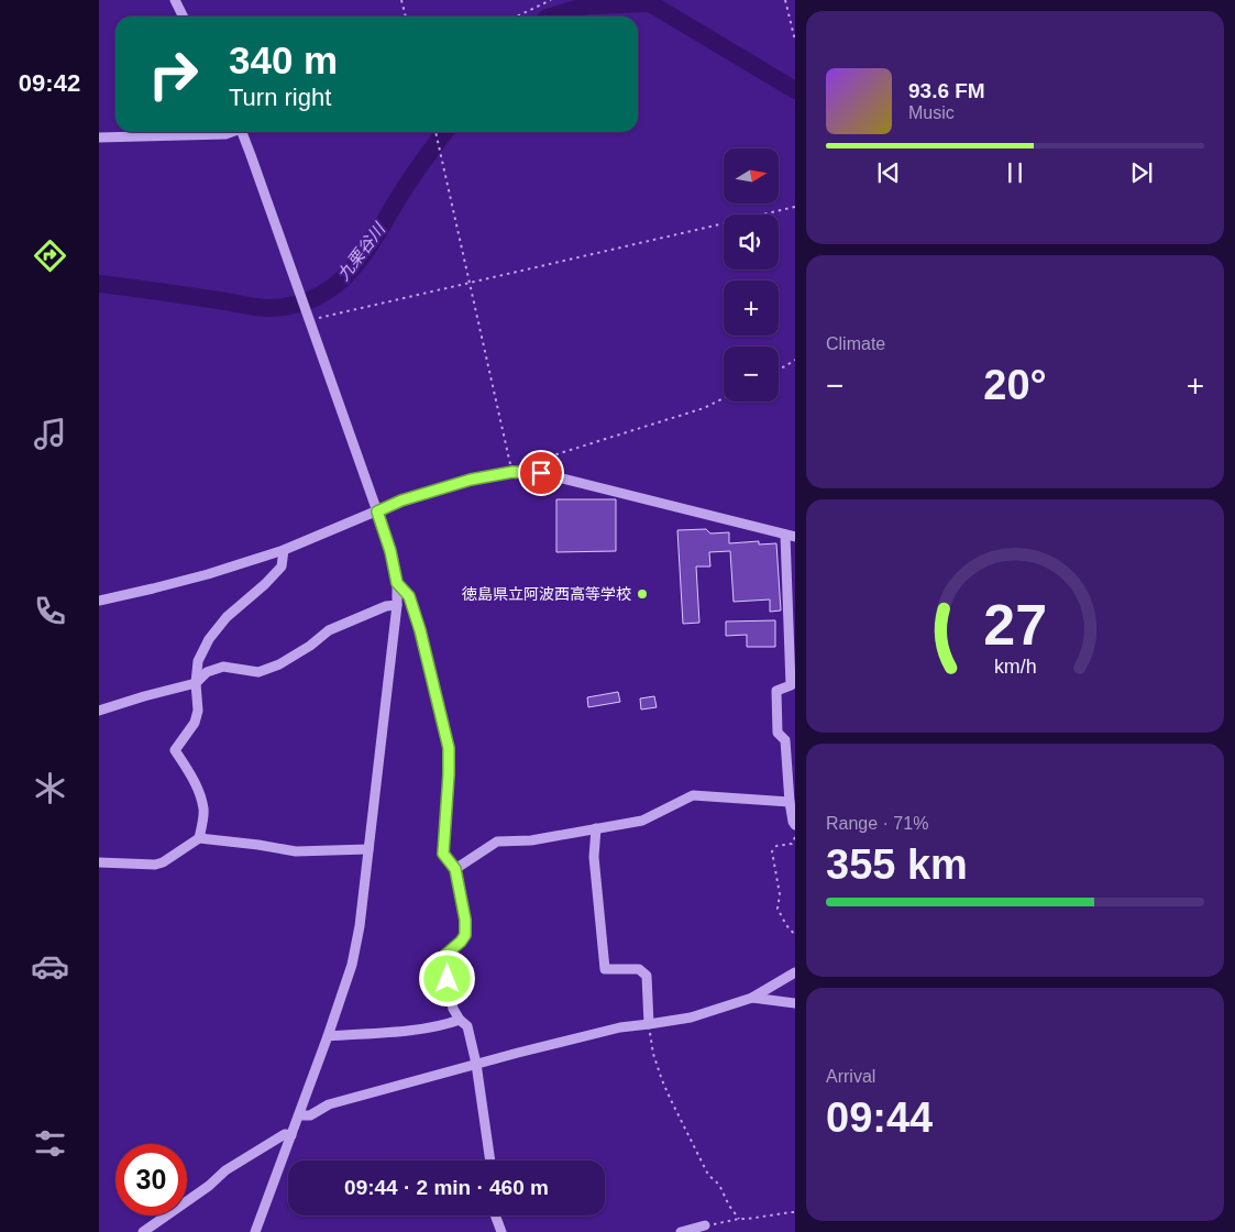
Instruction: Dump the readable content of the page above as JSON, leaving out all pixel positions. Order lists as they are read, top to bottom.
{
  "water": ["九栗谷川"],
  "places": ["徳島県立阿波西高等学校"],
  "north": "right",
  "page": {
    "tabs": "09:42",
    "turn": ["340 m", "Turn right"],
    "song": ["93.6 FM", "Music"],
    "map_buttons": ["+", "−"],
    "tile": [
      "Climate",
      ["Range · 71%", "355 km"],
      ["Arrival", "09:44"]
    ],
    "heat": ["−", "20°", "+"],
    "limit": "30",
    "trip": "09:44 · 2 min · 460 m",
    "gauge": ["27", "km/h"]
  }
}
